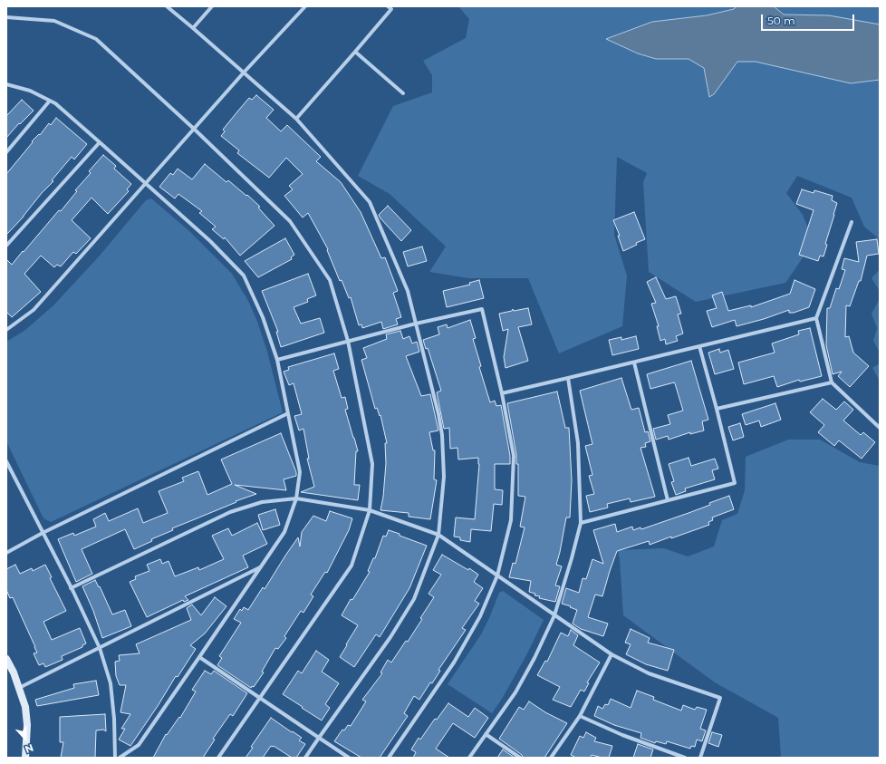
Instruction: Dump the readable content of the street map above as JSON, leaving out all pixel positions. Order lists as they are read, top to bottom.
{
  "scale_bar": "50 m",
  "north": "bottom"
}
